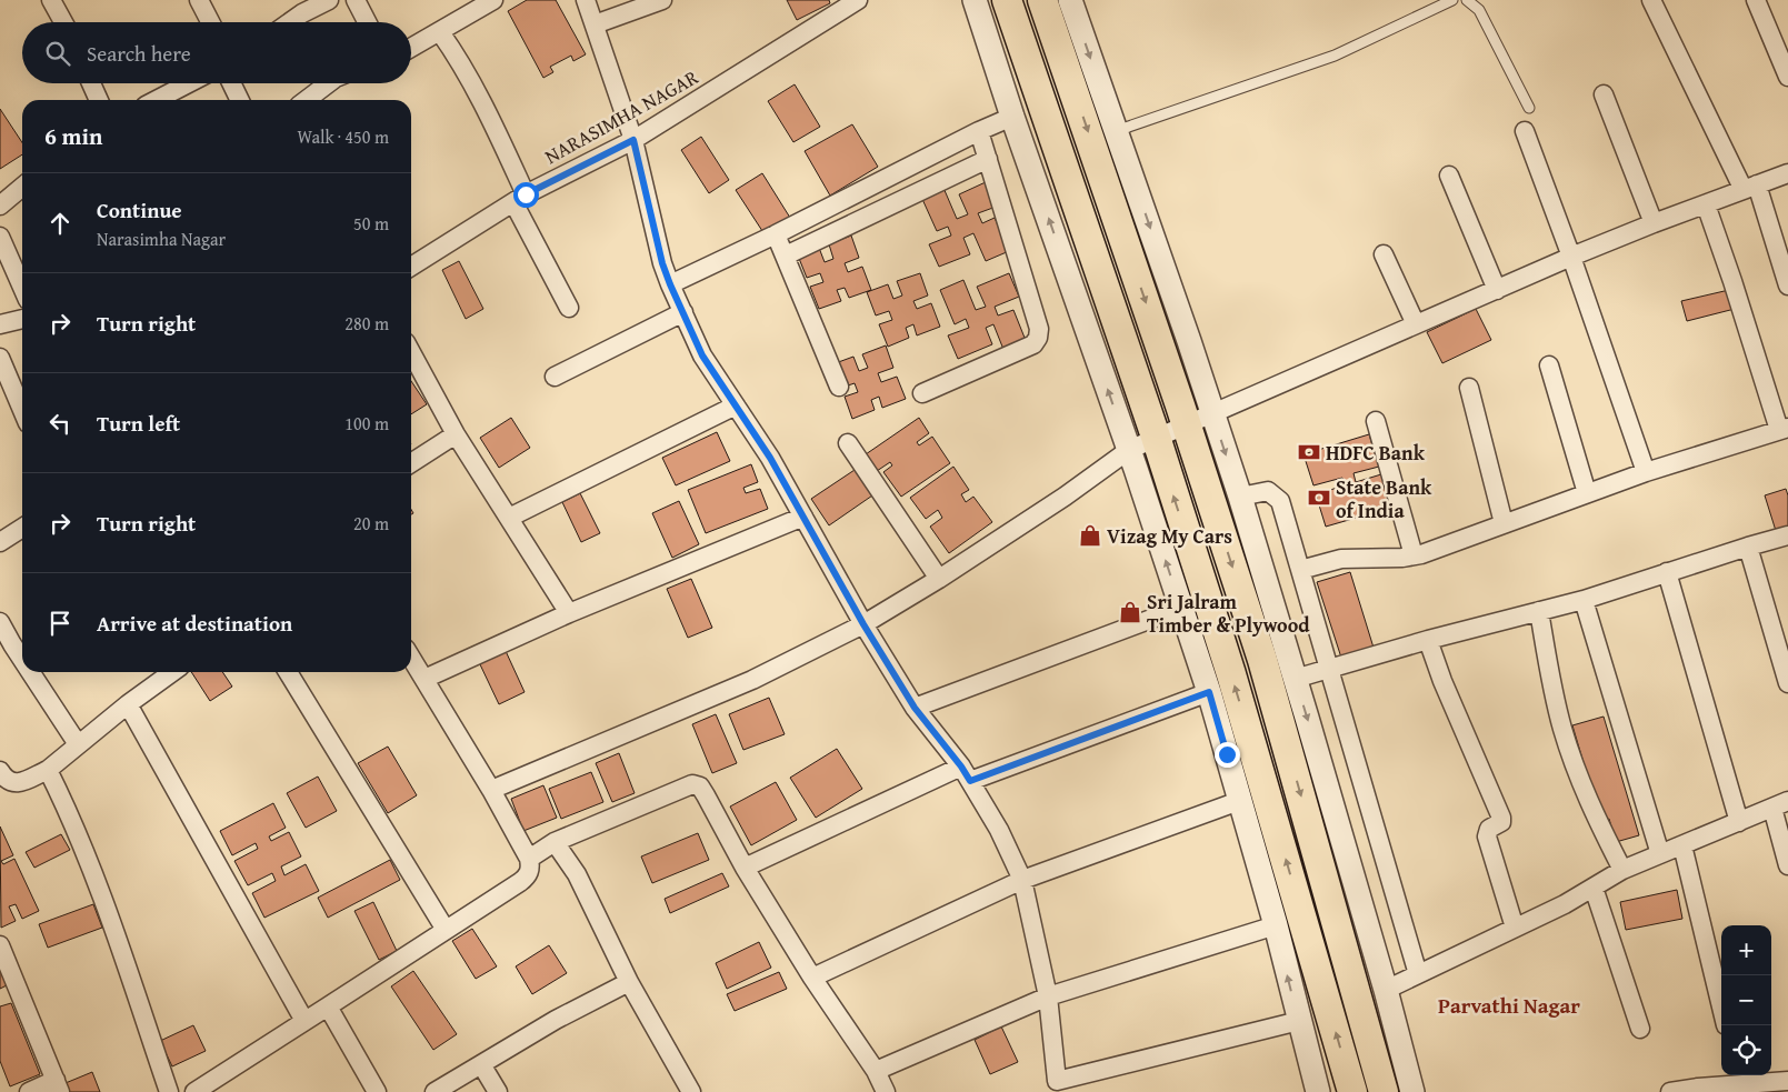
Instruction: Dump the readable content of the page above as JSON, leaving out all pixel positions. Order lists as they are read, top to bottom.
{
  "streets": {
    "street": ["NARASIMHA NAGAR"]
  },
  "districts": ["Parvathi Nagar"],
  "places": {
    "bank": ["HDFC Bank", "State Bank of India"],
    "shop": ["Vizag My Cars", "Sri Jalram Timber & Plywood"]
  },
  "page": {
    "search": "Search here",
    "heading": ["6 min", "Walk · 450 m"],
    "list": [
      ["Continue", "Narasimha Nagar", "50 m"],
      ["Turn right", "280 m"],
      ["Turn left", "100 m"],
      ["Turn right", "20 m"],
      "Arrive at destination"
    ],
    "map_buttons": ["+", "−"]
  }
}
